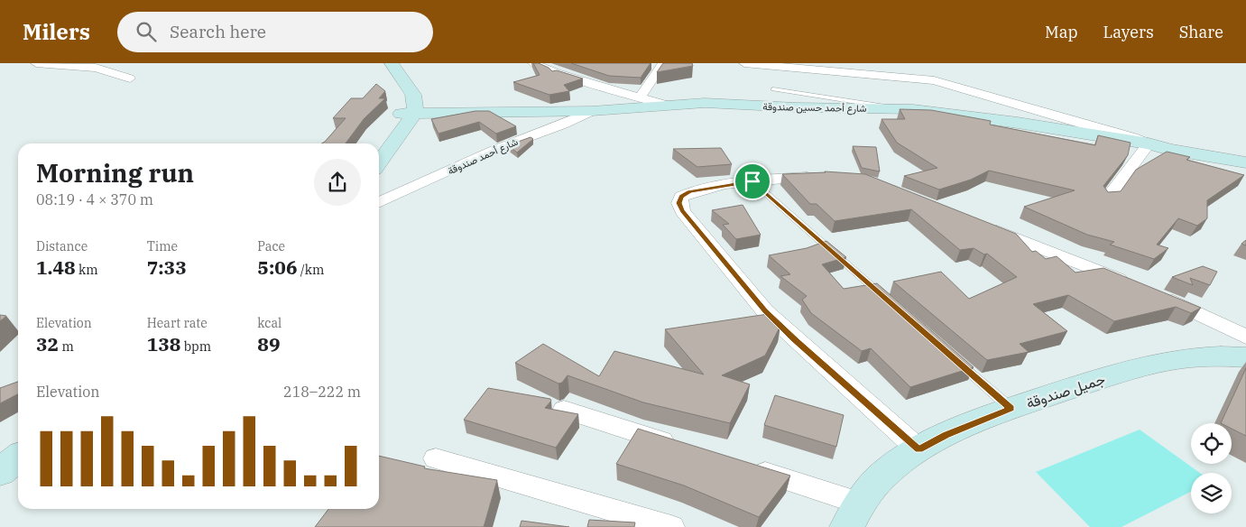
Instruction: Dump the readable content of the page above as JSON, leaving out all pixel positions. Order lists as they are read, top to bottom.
{
  "streets": {
    "main road": ["شارع أحمد حسين صندوقة", "جميل صندوقة"],
    "street": ["شارع أحمد صندوقة"]
  },
  "crossings": [
    ["شارع أحمد حسين صندوقة", "شارع أحمد صندوقة"]
  ],
  "page": {
    "header": "Milers",
    "search": "Search here",
    "nav": ["Map", "Layers", "Share"],
    "heading": ["Morning run", "08:19 · 4 × 370 m"],
    "stats": [
      ["Distance", "1.48 km"],
      ["Time", "7:33"],
      ["Pace", "5:06 /km"],
      ["Elevation", "32 m"],
      ["Heart rate", "138 bpm"],
      ["kcal", "89"]
    ],
    "chart": ["Elevation", "218–222 m"]
  }
}
